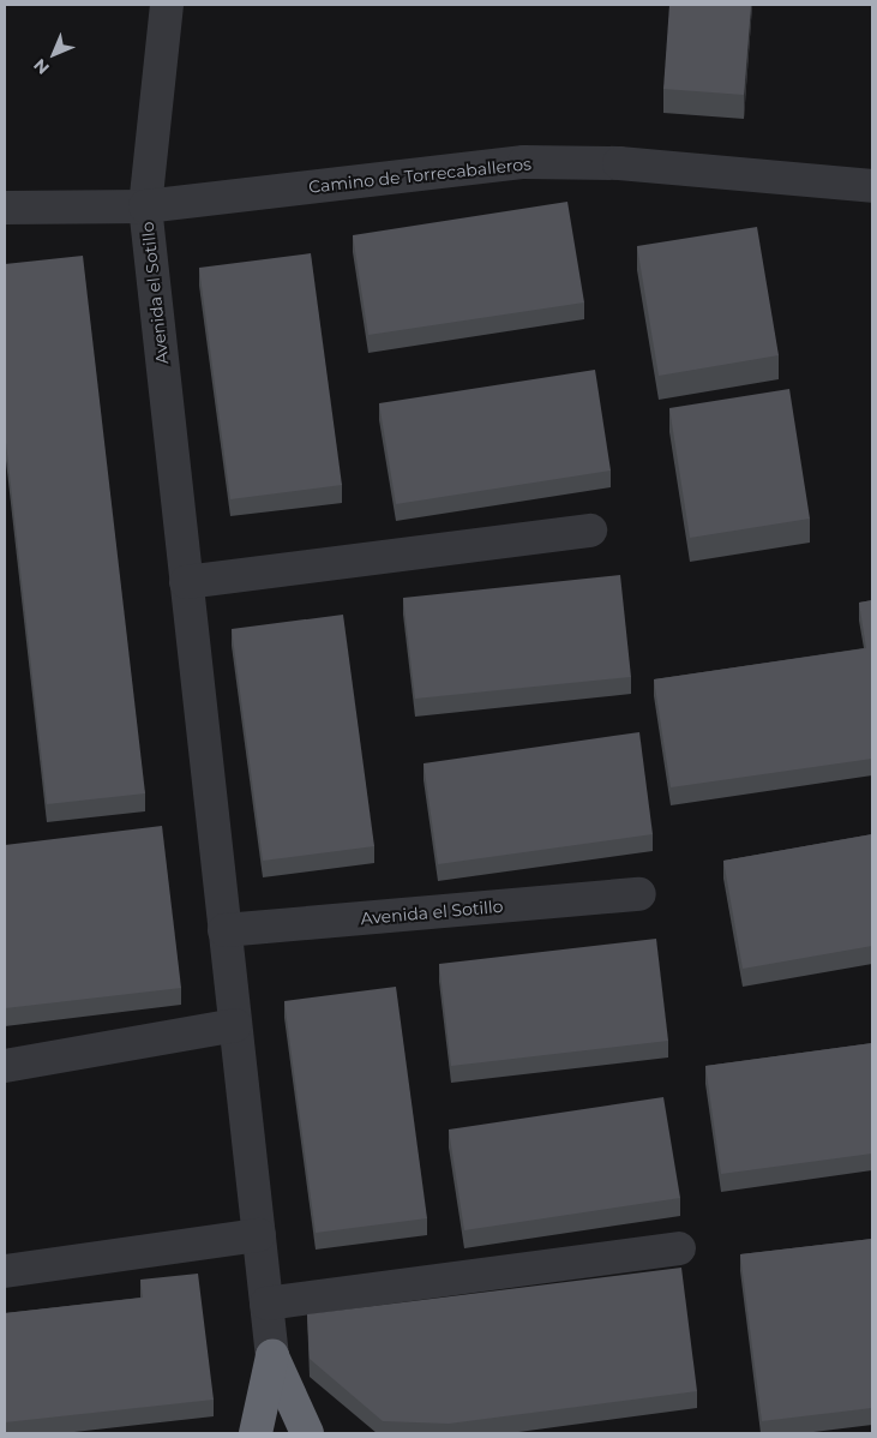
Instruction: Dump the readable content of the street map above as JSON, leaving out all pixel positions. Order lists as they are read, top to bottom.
{
  "streets": {
    "highway": ["Avenida el Sotillo"],
    "street": ["Camino de Torrecaballeros"]
  },
  "crossings": [
    ["Camino de Torrecaballeros", "Avenida el Sotillo"]
  ],
  "north": "bottom left"
}
